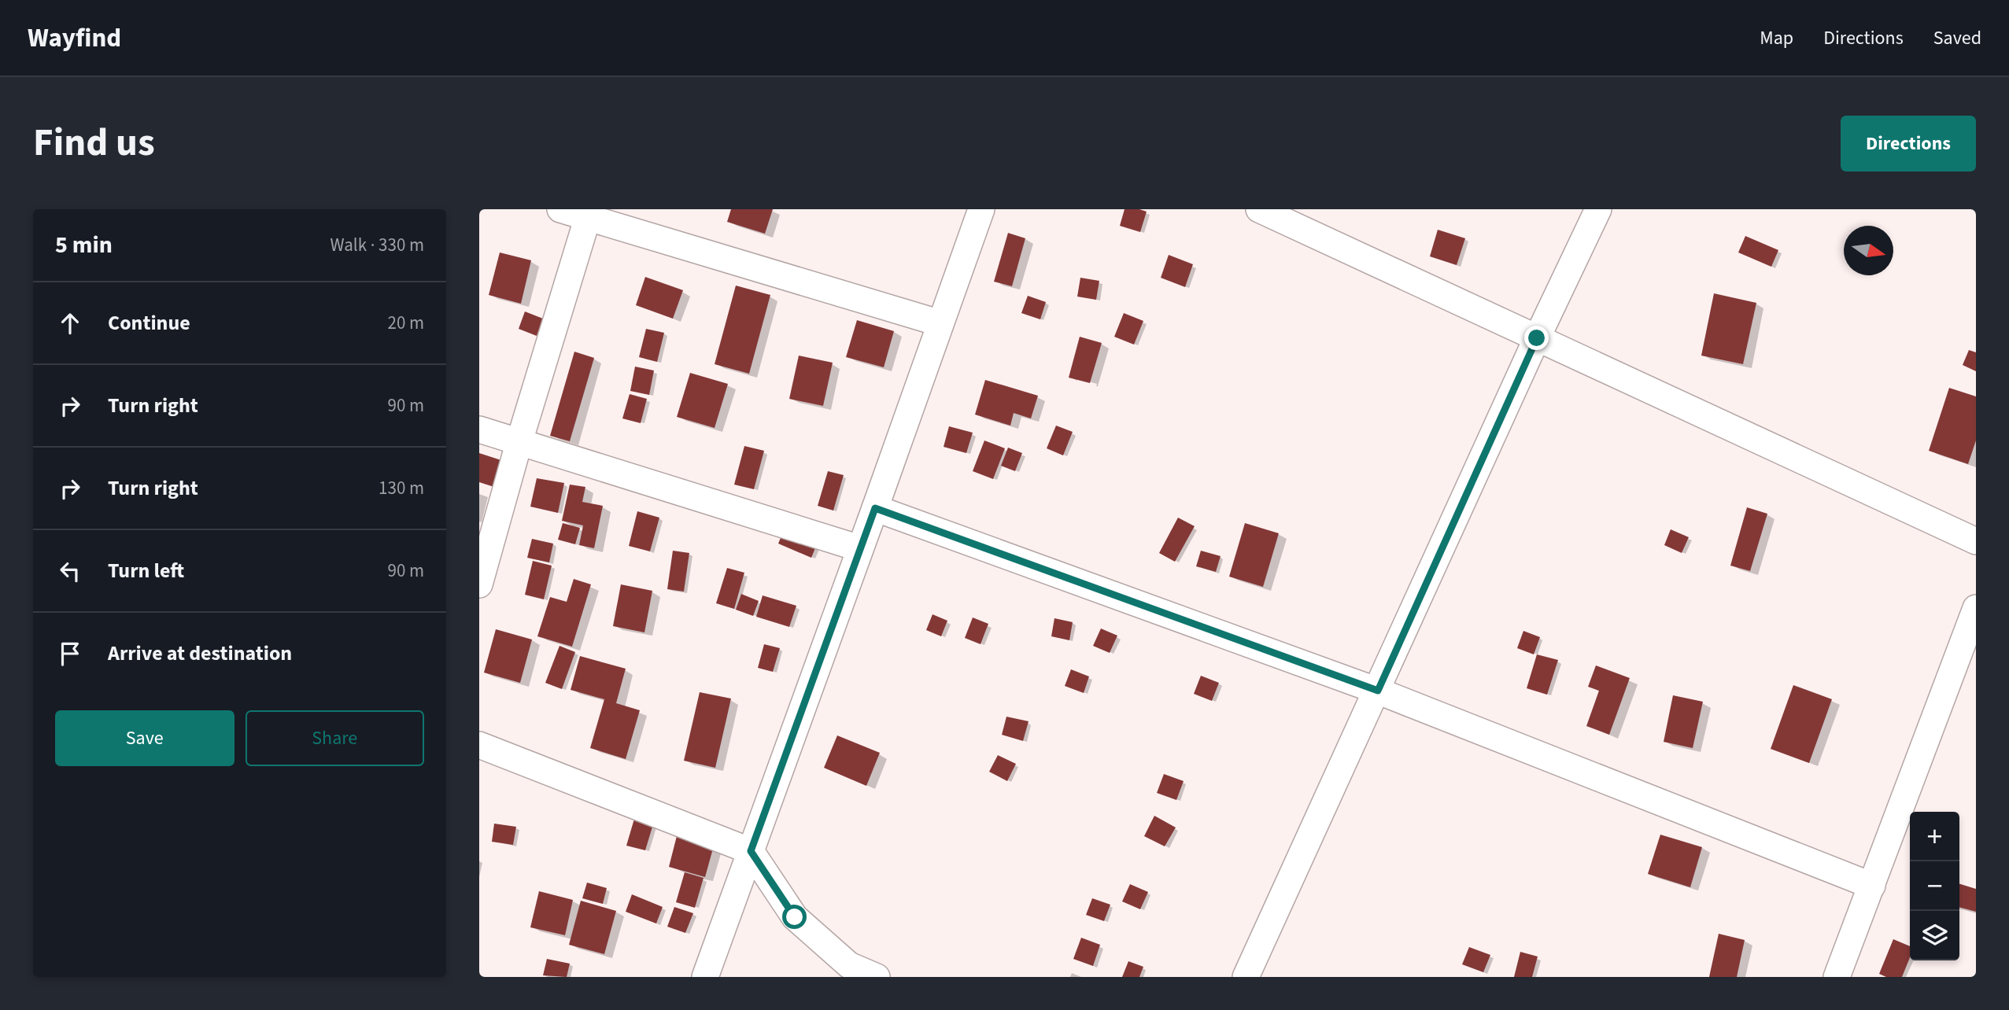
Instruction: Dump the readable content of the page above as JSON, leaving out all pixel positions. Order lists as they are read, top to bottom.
{
  "north": "right",
  "page": {
    "header": "Wayfind",
    "nav": ["Map", "Directions", "Saved"],
    "title": "Find us",
    "buttons": [
      "Directions",
      ["Save", "Share"]
    ],
    "heading": ["5 min", "Walk · 330 m"],
    "list": [
      ["Continue", "20 m"],
      ["Turn right", "90 m"],
      ["Turn right", "130 m"],
      ["Turn left", "90 m"],
      "Arrive at destination"
    ],
    "map_buttons": ["+", "−"]
  }
}
